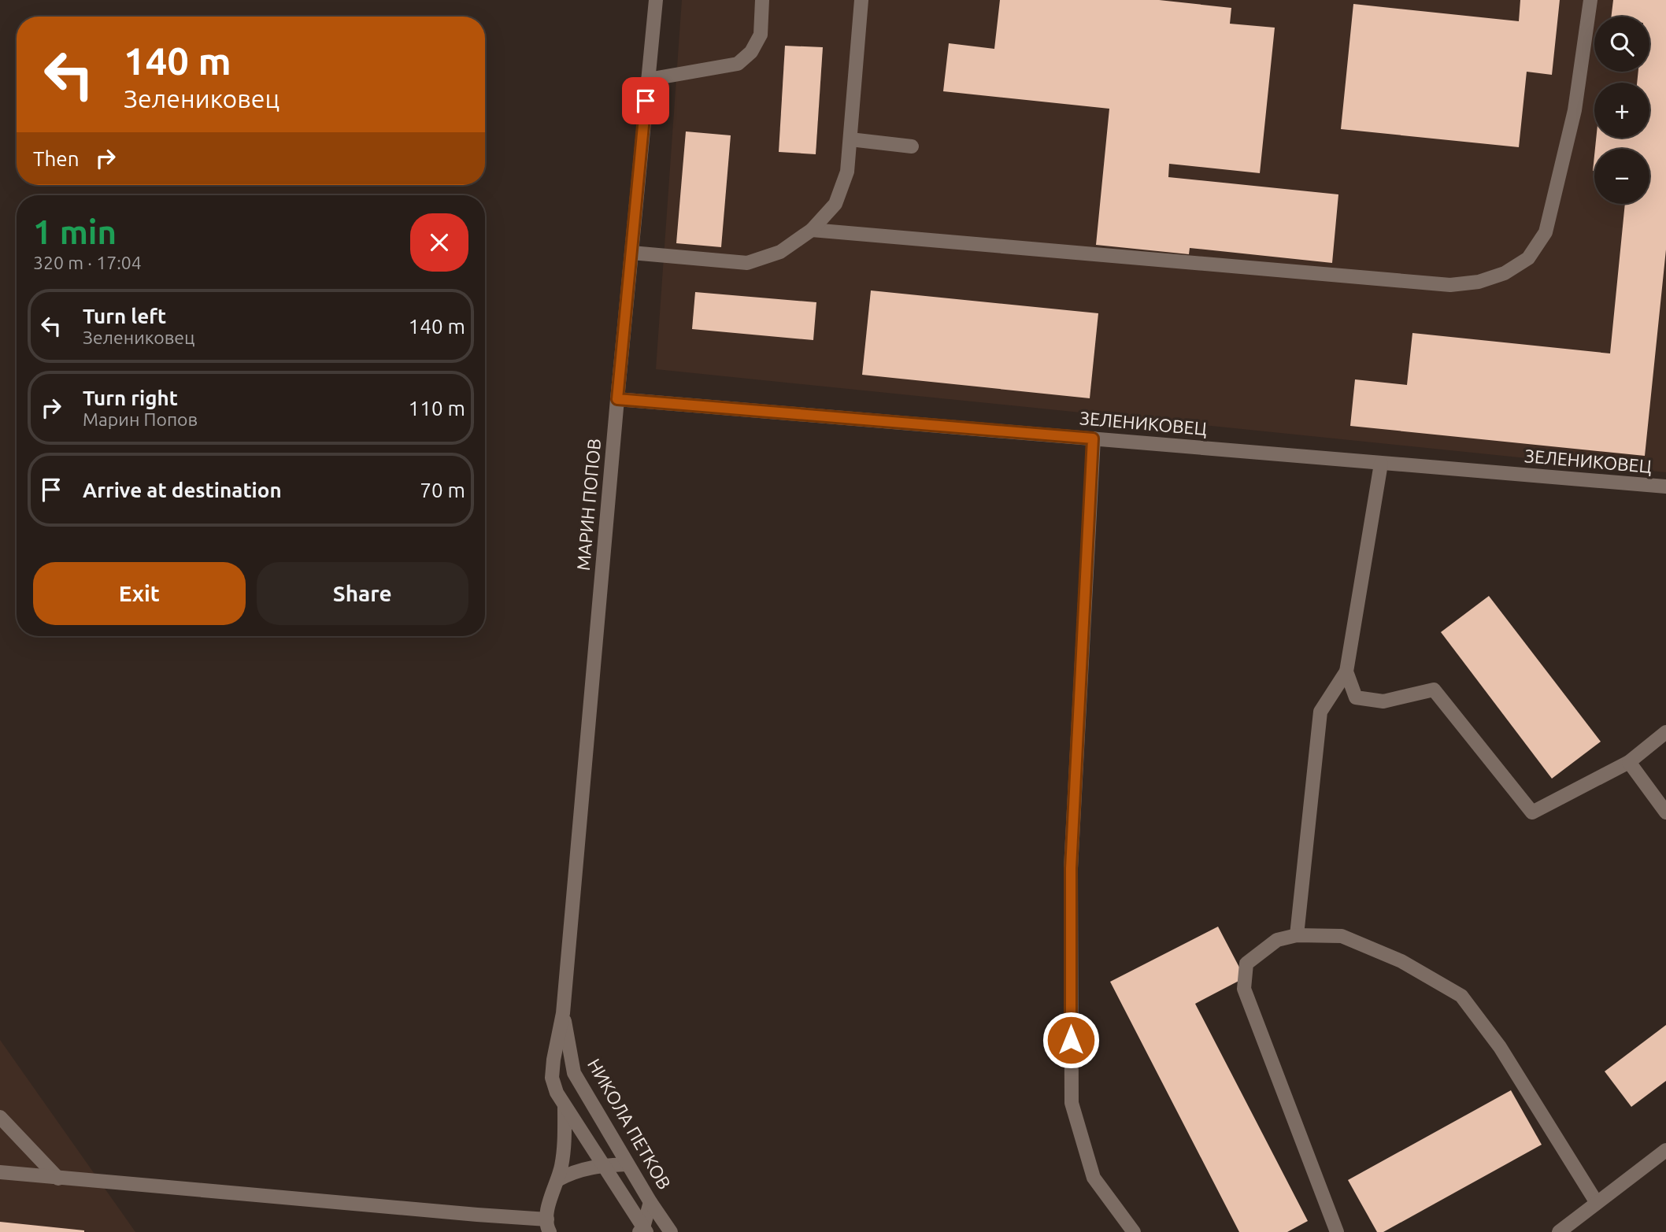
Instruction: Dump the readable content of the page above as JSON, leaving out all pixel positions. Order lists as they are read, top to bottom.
{
  "streets": {
    "street": ["ЗЕЛЕНИКОВЕЦ", "МАРИН ПОПОВ", "НИКОЛА ПЕТКОВ"]
  },
  "crossings": [
    ["ЗЕЛЕНИКОВЕЦ", "МАРИН ПОПОВ"],
    ["МАРИН ПОПОВ", "НИКОЛА ПЕТКОВ"]
  ],
  "page": {
    "map_buttons": ["+", "−"],
    "turn": ["140 m", "Зелениковец"],
    "then": "Then",
    "heading": ["1 min", "320 m · 17:04"],
    "list": [
      {
        "name": "Turn left",
        "note": "Зелениковец",
        "value": "140 m"
      },
      {
        "name": "Turn right",
        "note": "Марин Попов",
        "value": "110 m"
      },
      {
        "name": "Arrive at destination",
        "value": "70 m"
      }
    ],
    "buttons": ["Exit", "Share"]
  }
}
